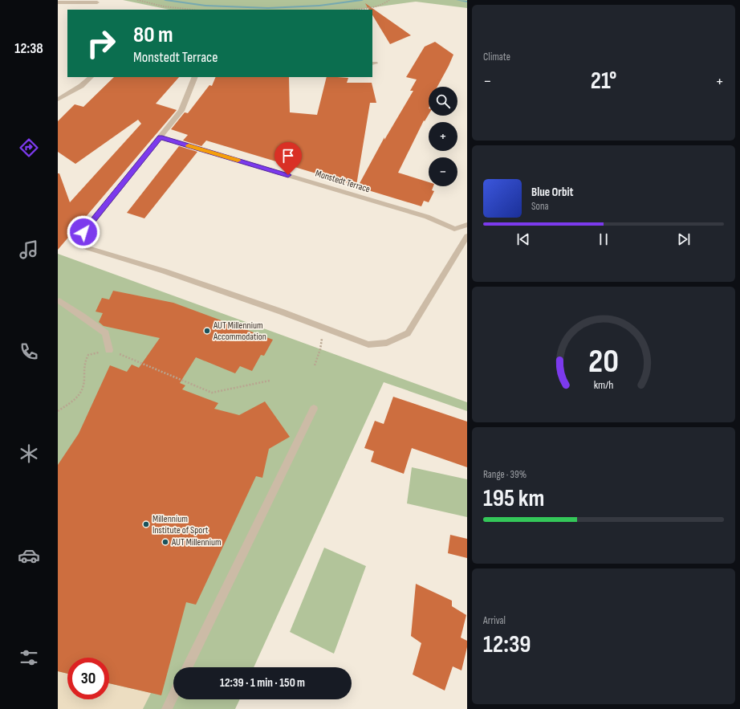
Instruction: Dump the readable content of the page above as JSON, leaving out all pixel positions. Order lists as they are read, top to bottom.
{
  "streets": {
    "street": ["Monstedt Terrace"]
  },
  "places": ["AUT Millennium Accommodation", "Millennium Institute of Sport", "AUT Millennium"],
  "page": {
    "tabs": "12:38",
    "tile": [
      "Climate",
      ["Range · 39%", "195 km"],
      ["Arrival", "12:39"]
    ],
    "turn": ["80 m", "Monstedt Terrace"],
    "heat": ["−", "21°", "+"],
    "map_buttons": ["+", "−"],
    "song": ["Blue Orbit", "Sona"],
    "limit": "30",
    "trip": "12:39 · 1 min · 150 m",
    "gauge": ["20", "km/h"]
  }
}
